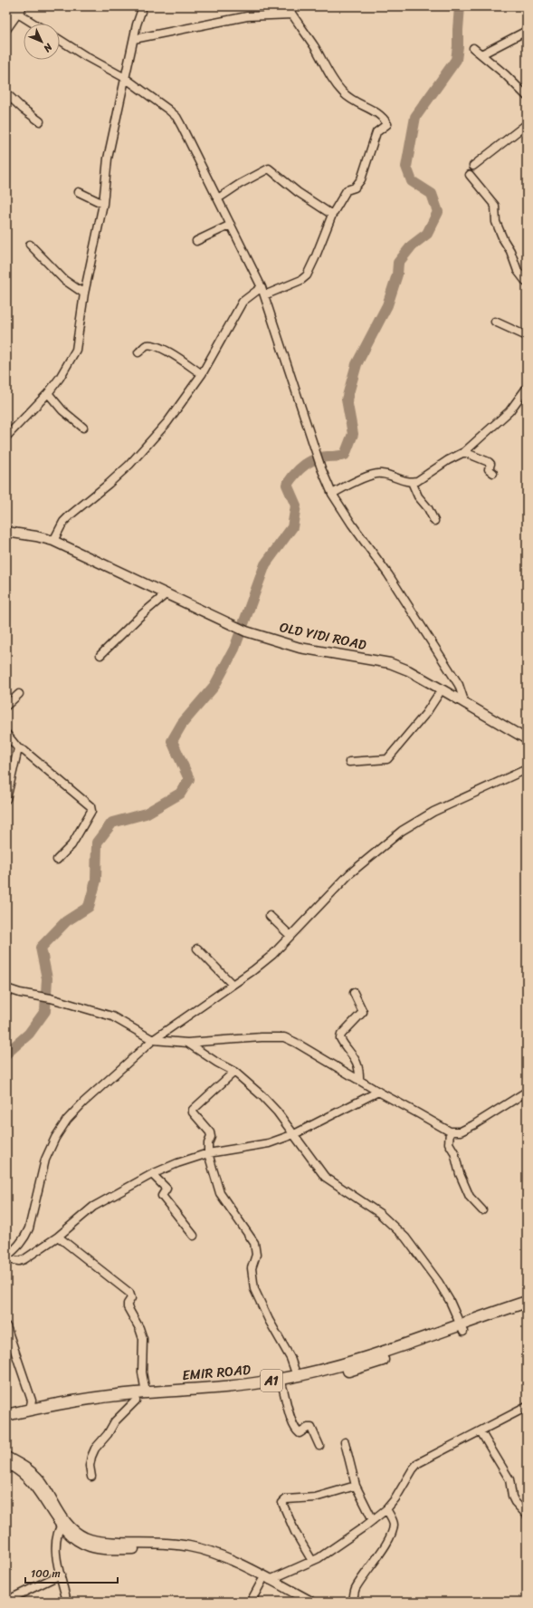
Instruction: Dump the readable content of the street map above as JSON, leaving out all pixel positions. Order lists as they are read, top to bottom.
{
  "streets": {
    "highway": ["EMIR ROAD", "A1"],
    "main road": ["OLD YIDI ROAD"]
  },
  "scale_bar": "100 m",
  "north": "bottom right"
}
